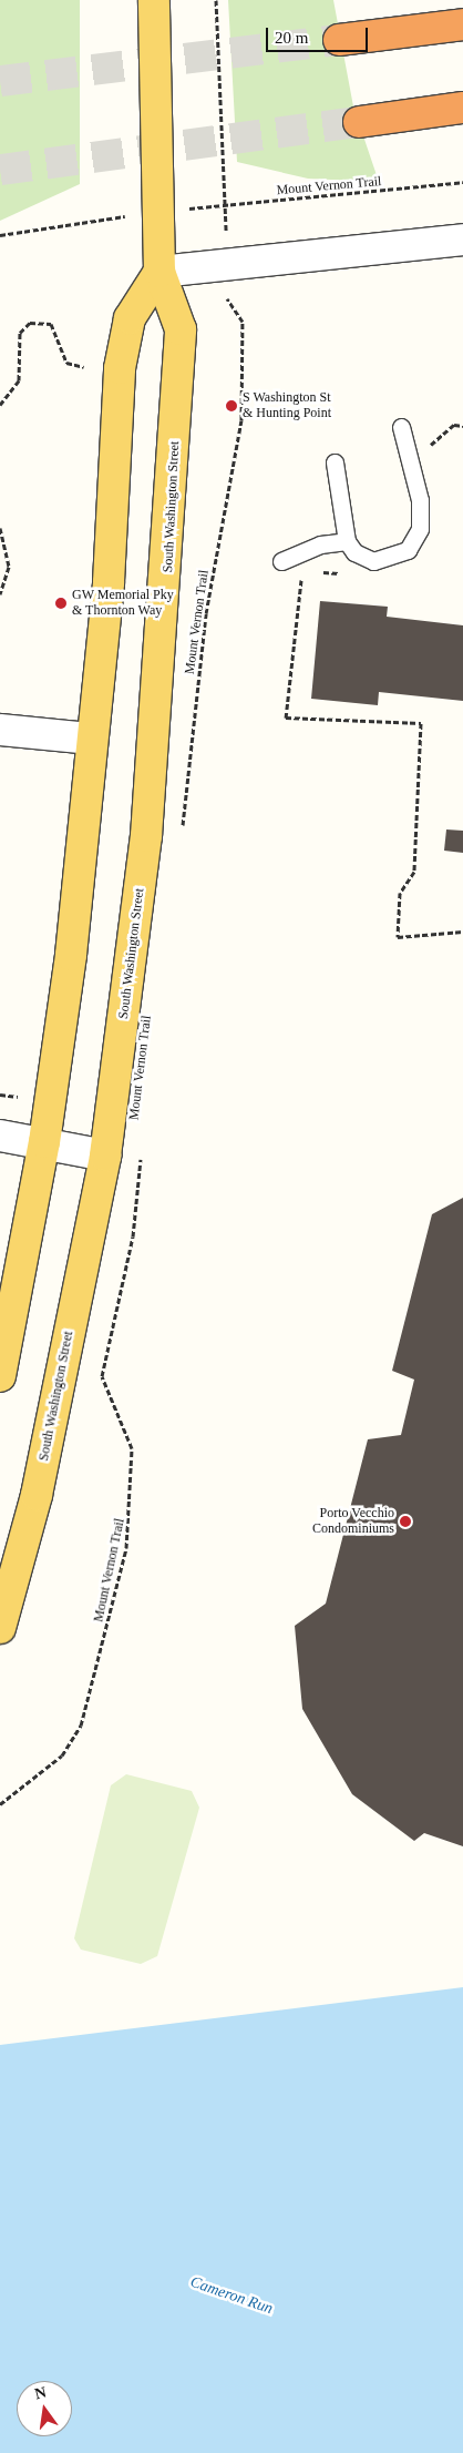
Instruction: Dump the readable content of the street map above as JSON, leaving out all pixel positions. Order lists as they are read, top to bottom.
{
  "streets": {
    "main road": ["South Washington Street"],
    "path": ["Mount Vernon Trail"]
  },
  "water": ["Cameron Run"],
  "places": ["S Washington St & Hunting Point", "GW Memorial Pky & Thornton Way", "Porto Vecchio Condominiums"],
  "scale_bar": "20 m",
  "north": "top"
}
